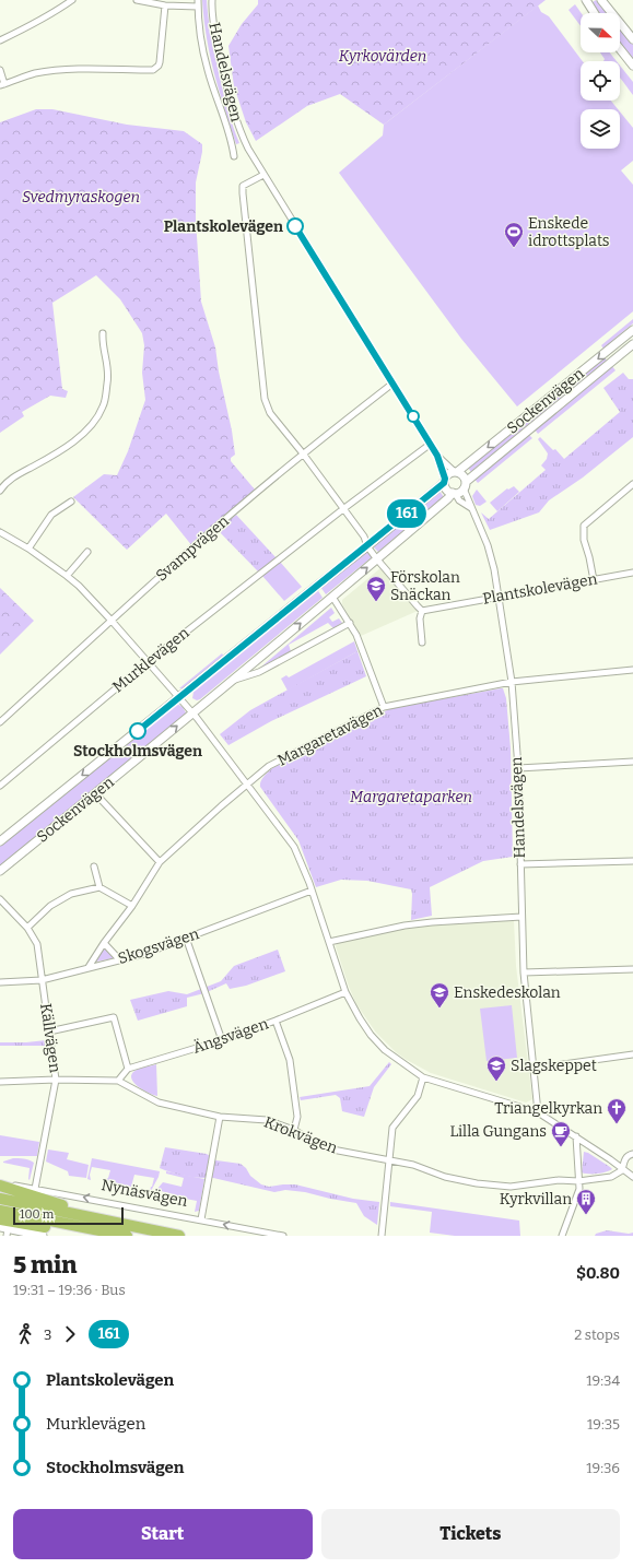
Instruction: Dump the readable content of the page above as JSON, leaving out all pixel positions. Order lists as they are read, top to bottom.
{
  "streets": {
    "street": [
      "Handelsvägen",
      "Sockenvägen",
      "Svampvägen",
      "Plantskolevägen",
      "Murklevägen",
      "Margaretavägen",
      "Skogsvägen",
      "Ängsvägen",
      "Källvägen",
      "Krokvägen",
      "Nynäsvägen"
    ]
  },
  "crossings": [
    ["Handelsvägen", "Sockenvägen"],
    ["Handelsvägen", "Svampvägen"],
    ["Handelsvägen", "Plantskolevägen"],
    ["Handelsvägen", "Murklevägen"],
    ["Handelsvägen", "Margaretavägen"],
    ["Margaretavägen", "Skogsvägen"],
    ["Skogsvägen", "Källvägen"],
    ["Källvägen", "Krokvägen"],
    ["Källvägen", "Nynäsvägen"]
  ],
  "one_way": ["Nynäsvägen"],
  "parks": ["Kyrkovärden", "Svedmyraskogen", "Margaretaparken"],
  "places": {
    "other": ["Plantskolevägen", "Stockholmsvägen"],
    "sports": ["Enskede idrottsplats"],
    "school or university": ["Förskolan Snäckan", "Enskedeskolan", "Slagskeppet"],
    "church": ["Triangelkyrkan"],
    "cafe": ["Lilla Gungans"],
    "building": ["Kyrkvillan"]
  },
  "lines": ["bus line 161"],
  "scale_bar": "100 m",
  "north": "right",
  "page": {
    "on_map": "161",
    "scale": "100 m",
    "heading": ["5 min", "19:31 – 19:36 · Bus", "$0.80"],
    "legs": ["3", "161", "2 stops"],
    "list": [
      {
        "name": "Plantskolevägen",
        "value": "19:34"
      },
      {
        "name": "Murklevägen",
        "value": "19:35"
      },
      {
        "name": "Stockholmsvägen",
        "value": "19:36"
      }
    ],
    "buttons": ["Start", "Tickets"]
  }
}
